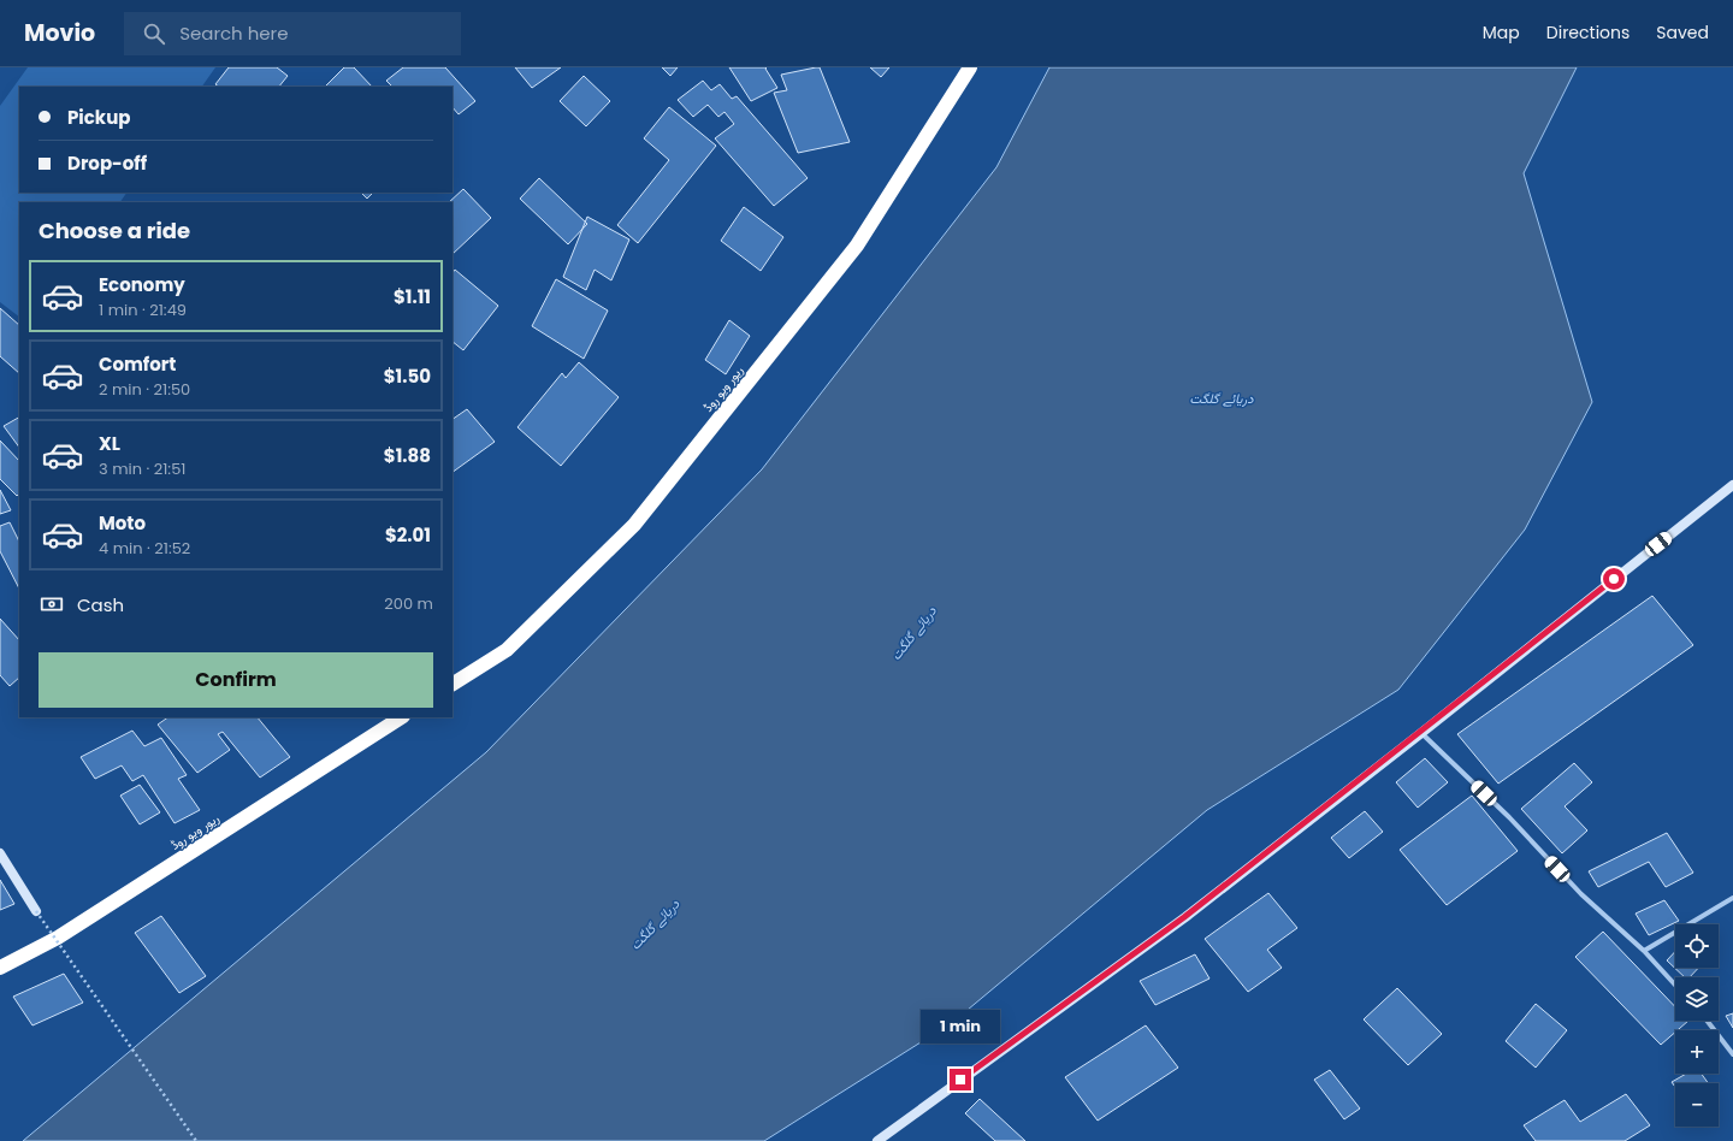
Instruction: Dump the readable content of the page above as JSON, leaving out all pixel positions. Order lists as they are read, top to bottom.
{
  "streets": {
    "highway": ["ریور ویو روڈ"]
  },
  "water": ["دریائے گلگت"],
  "page": {
    "header": "Movio",
    "search": "Search here",
    "nav": ["Map", "Directions", "Saved"],
    "banner": ["Pickup", "Drop-off"],
    "heading": "Choose a ride",
    "list": [
      {
        "name": "Economy",
        "note": "1 min · 21:49",
        "value": "$1.11"
      },
      {
        "name": "Comfort",
        "note": "2 min · 21:50",
        "value": "$1.50"
      },
      {
        "name": "XL",
        "note": "3 min · 21:51",
        "value": "$1.88"
      },
      {
        "name": "Moto",
        "note": "4 min · 21:52",
        "value": "$2.01"
      }
    ],
    "pay": ["Cash", "200 m"],
    "buttons": "Confirm",
    "map_buttons": ["+", "−"],
    "bubble": "1 min"
  }
}
